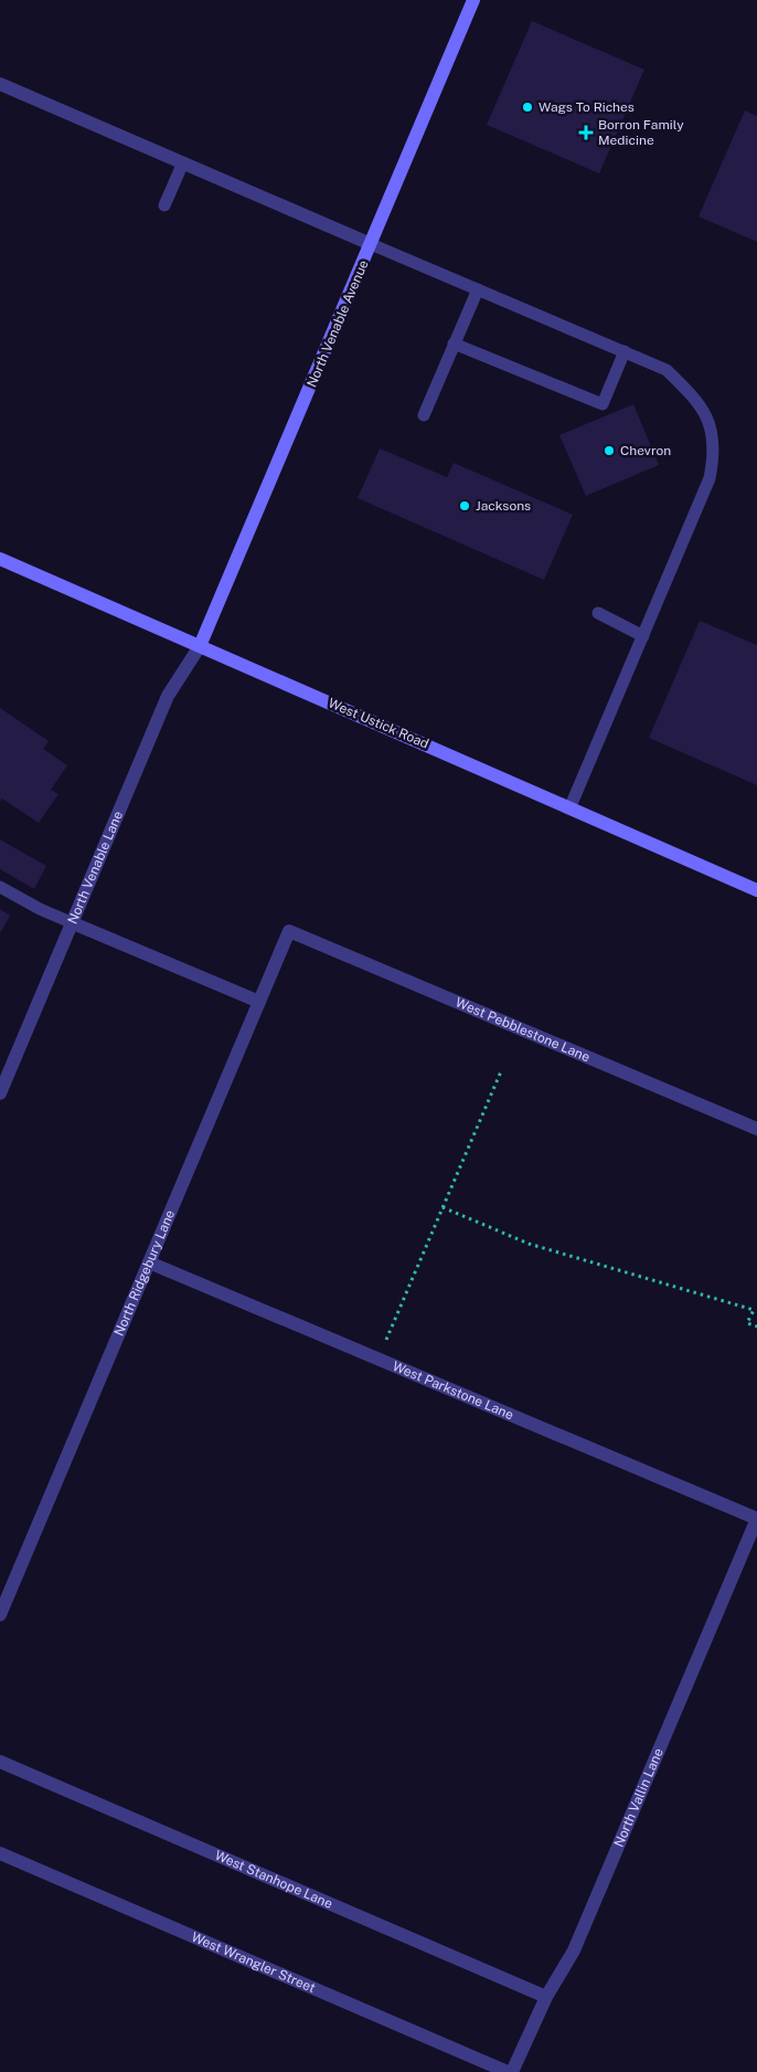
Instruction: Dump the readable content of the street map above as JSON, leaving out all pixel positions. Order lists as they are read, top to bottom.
{
  "streets": {
    "main road": ["North Venable Avenue", "West Ustick Road"],
    "street": [
      "North Venable Lane",
      "West Pebblestone Lane",
      "North Ridgebury Lane",
      "West Parkstone Lane",
      "North Vallin Lane",
      "West Stanhope Lane",
      "West Wrangler Street"
    ]
  },
  "crossings": [
    ["North Venable Avenue", "West Ustick Road"],
    ["North Venable Avenue", "North Venable Lane"],
    ["West Ustick Road", "North Venable Lane"],
    ["West Pebblestone Lane", "North Ridgebury Lane"],
    ["North Ridgebury Lane", "West Parkstone Lane"],
    ["West Parkstone Lane", "North Vallin Lane"],
    ["North Vallin Lane", "West Stanhope Lane"]
  ],
  "places": {
    "other": ["Wags To Riches", "Chevron", "Jacksons"],
    "health": ["Borron Family Medicine"]
  }
}
